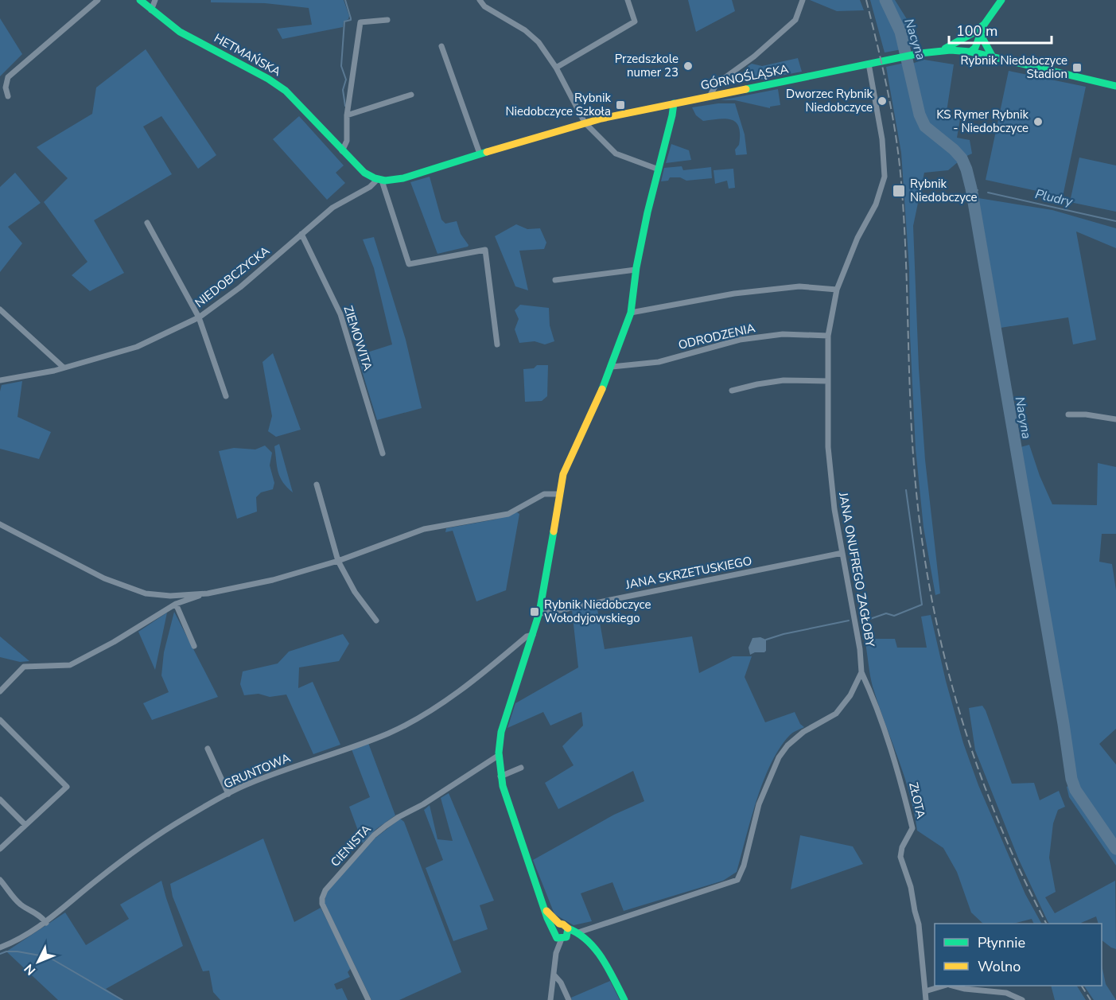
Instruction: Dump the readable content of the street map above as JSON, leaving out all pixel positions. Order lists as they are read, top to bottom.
{
  "streets": {
    "street": [
      "HETMAŃSKA",
      "GÓRNOŚLĄSKA",
      "NIEDOBCZYCKA",
      "ODRODZENIA",
      "ZIEMOWITA",
      "JANA ONUFREGO ZAGŁOBY",
      "JANA SKRZETUSKIEGO",
      "GRUNTOWA",
      "ZŁOTA",
      "CIENISTA"
    ]
  },
  "crossings": [
    ["HETMAŃSKA", "GÓRNOŚLĄSKA"],
    ["HETMAŃSKA", "NIEDOBCZYCKA"],
    ["GÓRNOŚLĄSKA", "NIEDOBCZYCKA"],
    ["GÓRNOŚLĄSKA", "JANA ONUFREGO ZAGŁOBY"],
    ["NIEDOBCZYCKA", "ZIEMOWITA"],
    ["ODRODZENIA", "JANA ONUFREGO ZAGŁOBY"],
    ["JANA ONUFREGO ZAGŁOBY", "JANA SKRZETUSKIEGO"],
    ["JANA ONUFREGO ZAGŁOBY", "ZŁOTA"]
  ],
  "water": ["Nacyna", "Pludry"],
  "places": {
    "other": ["Przedszkole numer 23", "Dworzec Rybnik Niedobczyce", "KS Rymer Rybnik - Niedobczyce"],
    "transit": [
      "Rybnik Niedobczyce Stadion",
      "Rybnik Niedobczyce Szkoła",
      "Rybnik Niedobczyce",
      "Rybnik Niedobczyce Wołodyjowskiego"
    ]
  },
  "legend": ["Płynnie", "Wolno"],
  "scale_bar": "100 m",
  "north": "bottom left"
}
